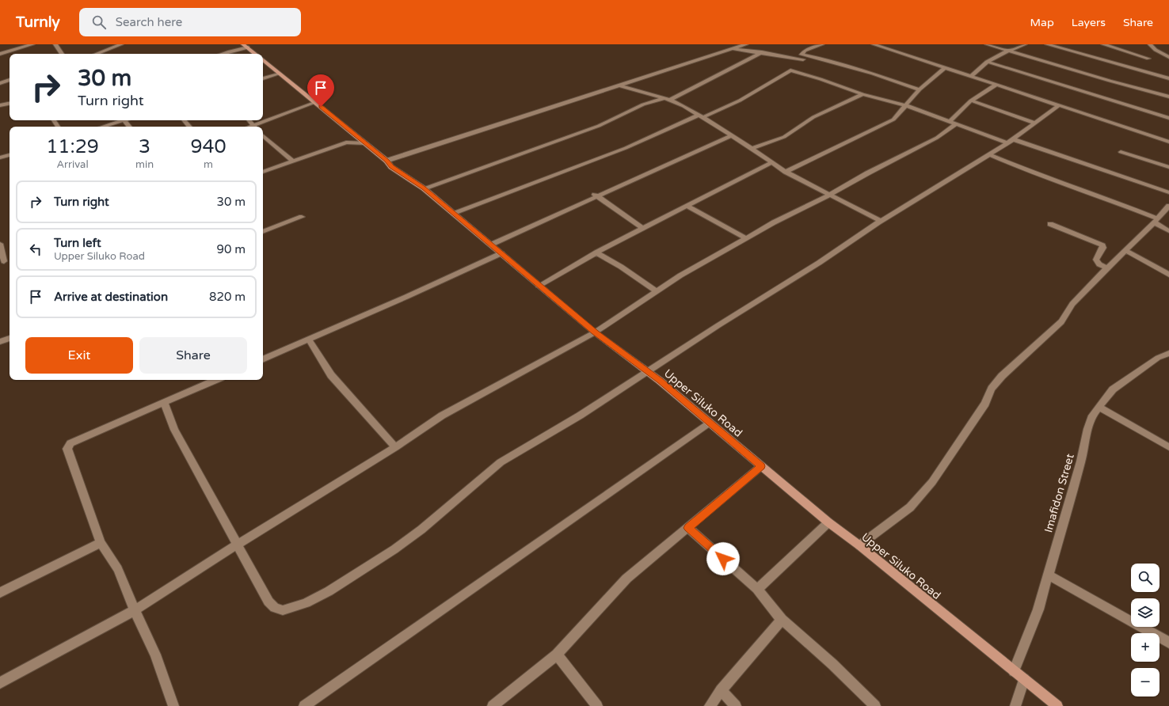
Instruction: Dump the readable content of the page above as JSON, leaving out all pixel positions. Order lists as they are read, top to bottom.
{
  "streets": {
    "main road": ["Upper Siluko Road"],
    "street": ["Imafidon Street"]
  },
  "crossings": [
    ["Upper Siluko Road", "Imafidon Street"]
  ],
  "page": {
    "header": "Turnly",
    "search": "Search here",
    "nav": ["Map", "Layers", "Share"],
    "turn": ["30 m", "Turn right"],
    "eta": [
      "11:29",
      "Arrival",
      "3",
      "min",
      "940",
      "m"
    ],
    "list": [
      {
        "name": "Turn right",
        "value": "30 m"
      },
      {
        "name": "Turn left",
        "note": "Upper Siluko Road",
        "value": "90 m"
      },
      {
        "name": "Arrive at destination",
        "value": "820 m"
      }
    ],
    "buttons": ["Exit", "Share"],
    "map_buttons": ["+", "−"]
  }
}
